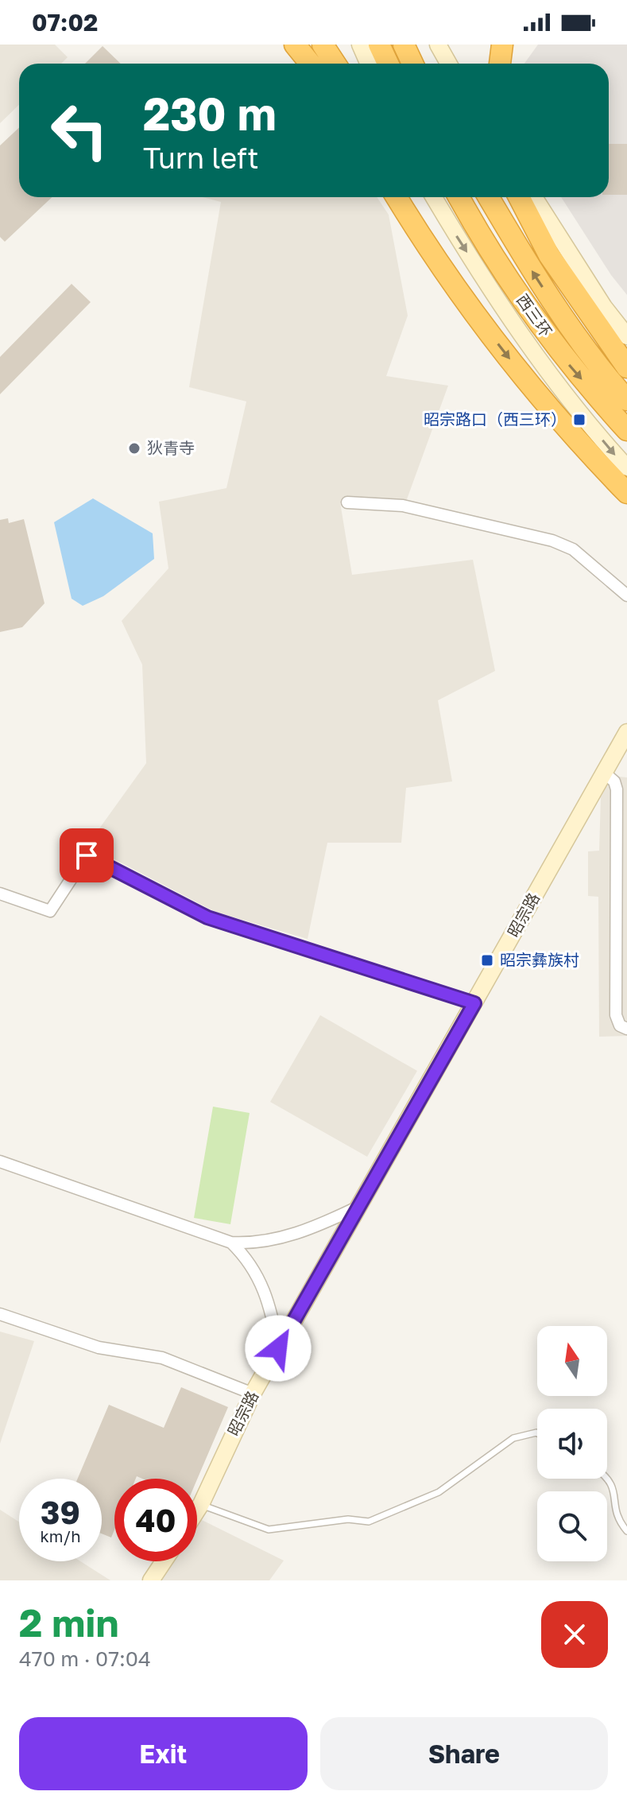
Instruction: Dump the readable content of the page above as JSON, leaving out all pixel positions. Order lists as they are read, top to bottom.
{
  "streets": {
    "highway": ["西三环"],
    "street": ["昭宗路"]
  },
  "places": {
    "transit": ["昭宗路口（西三环）", "昭宗彝族村"],
    "other": ["狄青寺"]
  },
  "north": "top",
  "page": {
    "status": "07:02",
    "turn": ["230 m", "Turn left"],
    "speed": "39 km/h",
    "limit": "40",
    "heading": ["2 min", "470 m · 07:04"],
    "buttons": ["Exit", "Share"]
  }
}
